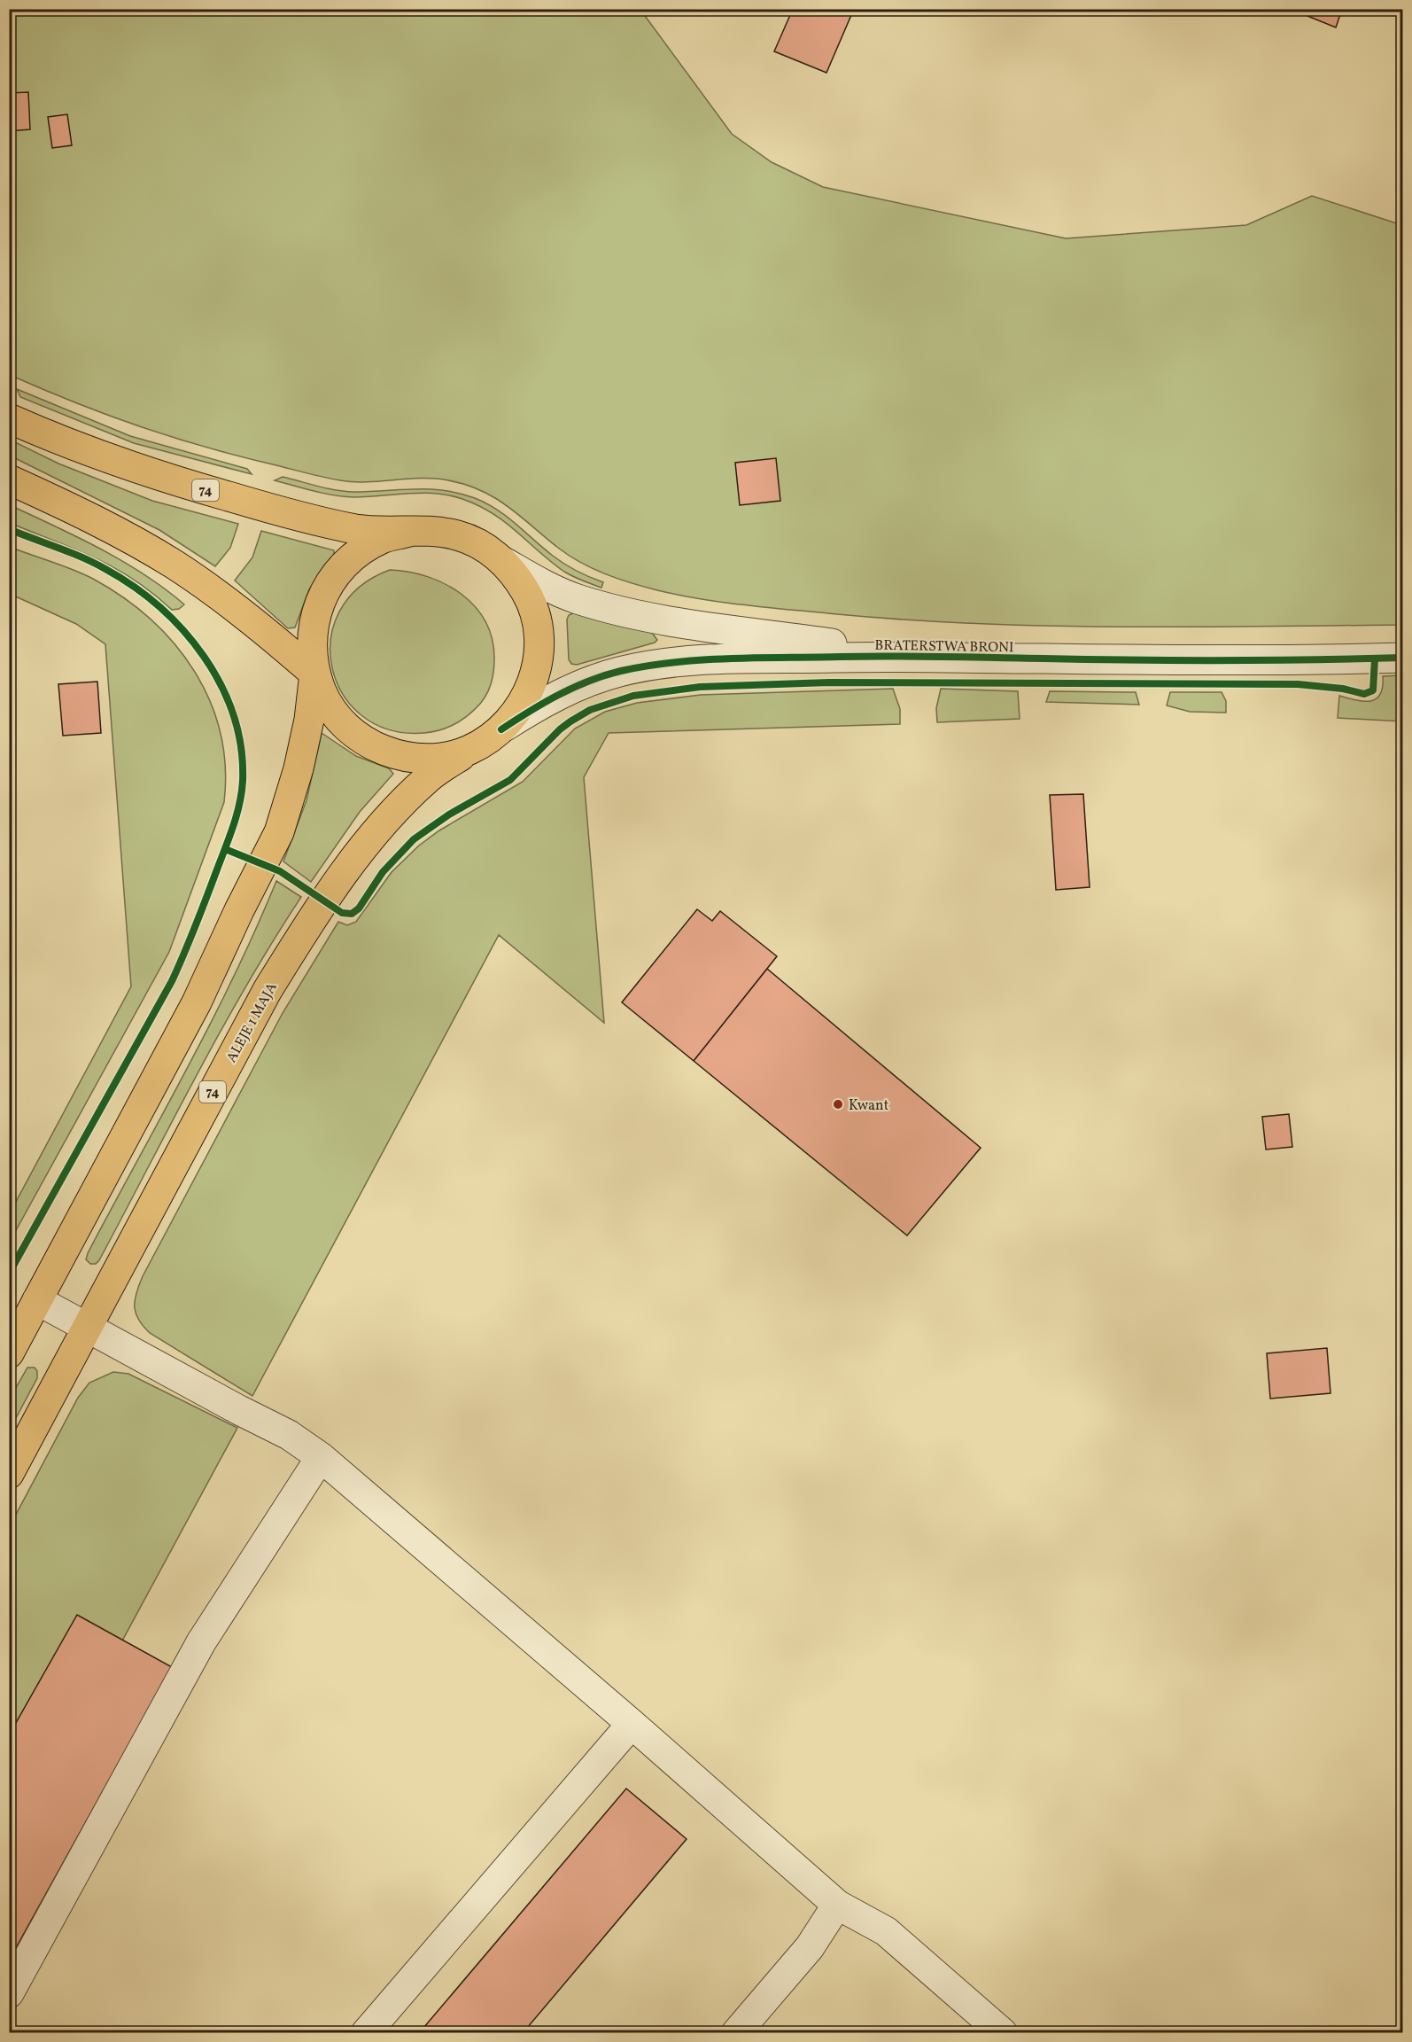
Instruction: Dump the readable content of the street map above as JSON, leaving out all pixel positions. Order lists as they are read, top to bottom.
{
  "streets": {
    "main road": ["74", "ALEJE 1 MAJA"],
    "street": ["BRATERSTWA BRONI"]
  },
  "crossings": [
    ["74", "BRATERSTWA BRONI"],
    ["74", "ALEJE 1 MAJA"]
  ],
  "places": ["Kwant"]
}
